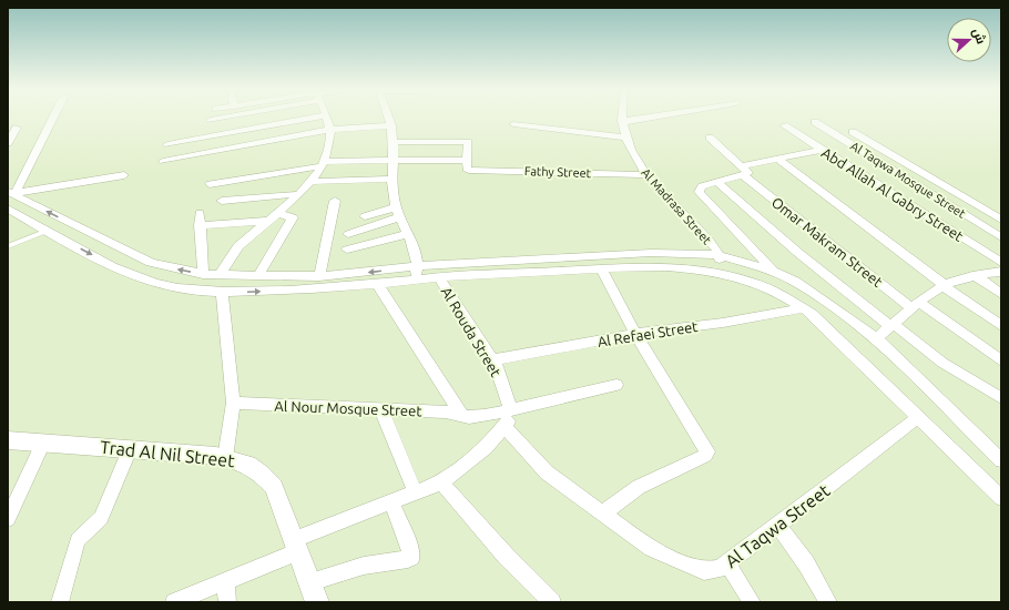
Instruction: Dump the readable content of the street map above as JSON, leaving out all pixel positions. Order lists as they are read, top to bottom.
{
  "streets": {
    "street": [
      "Fathy Street",
      "Al Taqwa Mosque Street",
      "Abd Allah Al Gabry Street",
      "Al Madrasa Street",
      "Omar Makram Street",
      "Al Rouda Street",
      "Al Refaei Street",
      "Al Nour Mosque Street",
      "Trad Al Nil Street",
      "Al Taqwa Street"
    ]
  },
  "crossings": [
    ["Fathy Street", "Al Madrasa Street"],
    ["Al Rouda Street", "Al Refaei Street"],
    ["Al Rouda Street", "Al Nour Mosque Street"]
  ],
  "north": "right"
}
